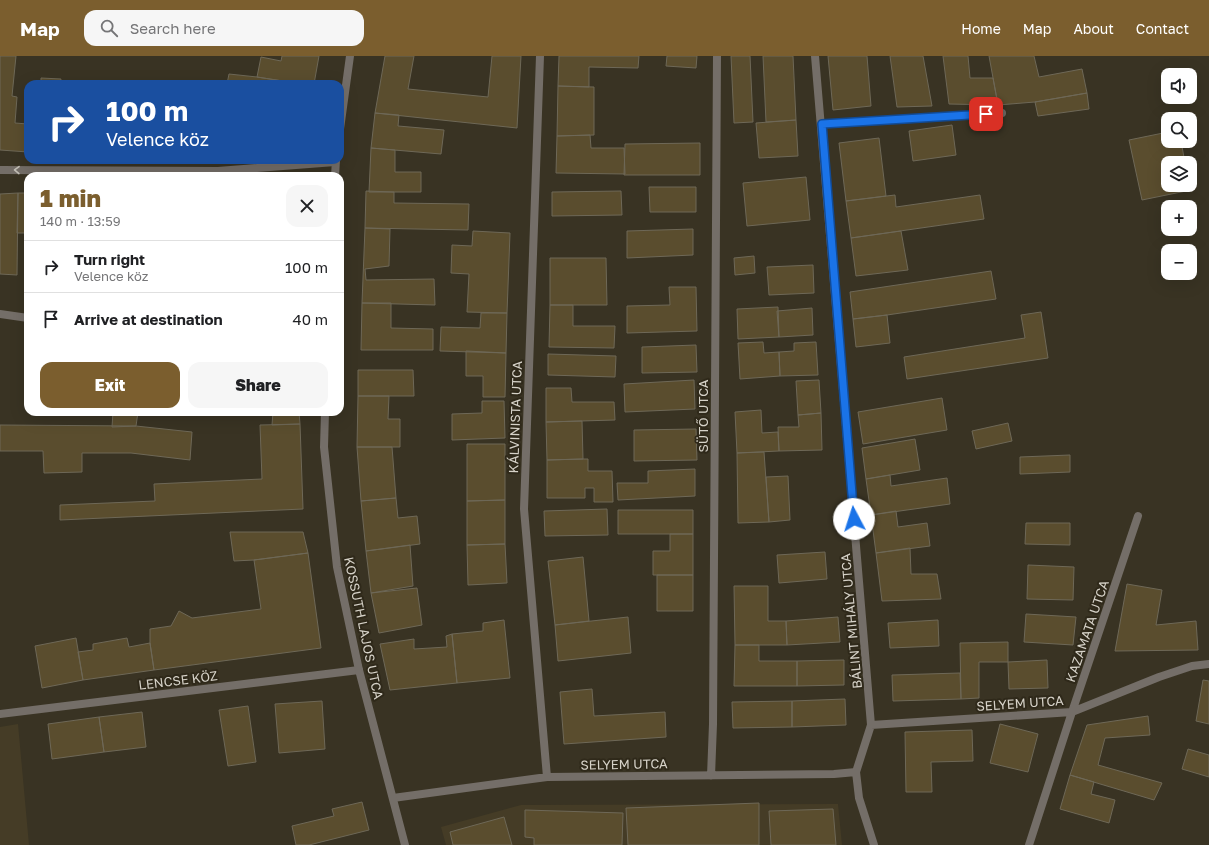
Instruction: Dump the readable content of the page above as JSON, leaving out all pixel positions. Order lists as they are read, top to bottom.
{
  "streets": {
    "street": [
      "SÜTŐ UTCA",
      "KÁLVINISTA UTCA",
      "BÁLINT MIHÁLY UTCA",
      "KOSSUTH LAJOS UTCA",
      "KAZAMATA UTCA",
      "LENCSE KÖZ",
      "SELYEM UTCA"
    ]
  },
  "crossings": [
    ["SÜTŐ UTCA", "SELYEM UTCA"],
    ["KÁLVINISTA UTCA", "SELYEM UTCA"],
    ["BÁLINT MIHÁLY UTCA", "SELYEM UTCA"],
    ["KOSSUTH LAJOS UTCA", "LENCSE KÖZ"],
    ["KOSSUTH LAJOS UTCA", "SELYEM UTCA"],
    ["KAZAMATA UTCA", "SELYEM UTCA"]
  ],
  "page": {
    "header": "Map",
    "search": "Search here",
    "nav": [
      "Home",
      "Map",
      "About",
      "Contact"
    ],
    "map_buttons": ["+", "−"],
    "turn": ["100 m", "Velence köz"],
    "heading": ["1 min", "140 m · 13:59"],
    "list": [
      {
        "name": "Turn right",
        "note": "Velence köz",
        "value": "100 m"
      },
      {
        "name": "Arrive at destination",
        "value": "40 m"
      }
    ],
    "buttons": ["Exit", "Share"]
  }
}
